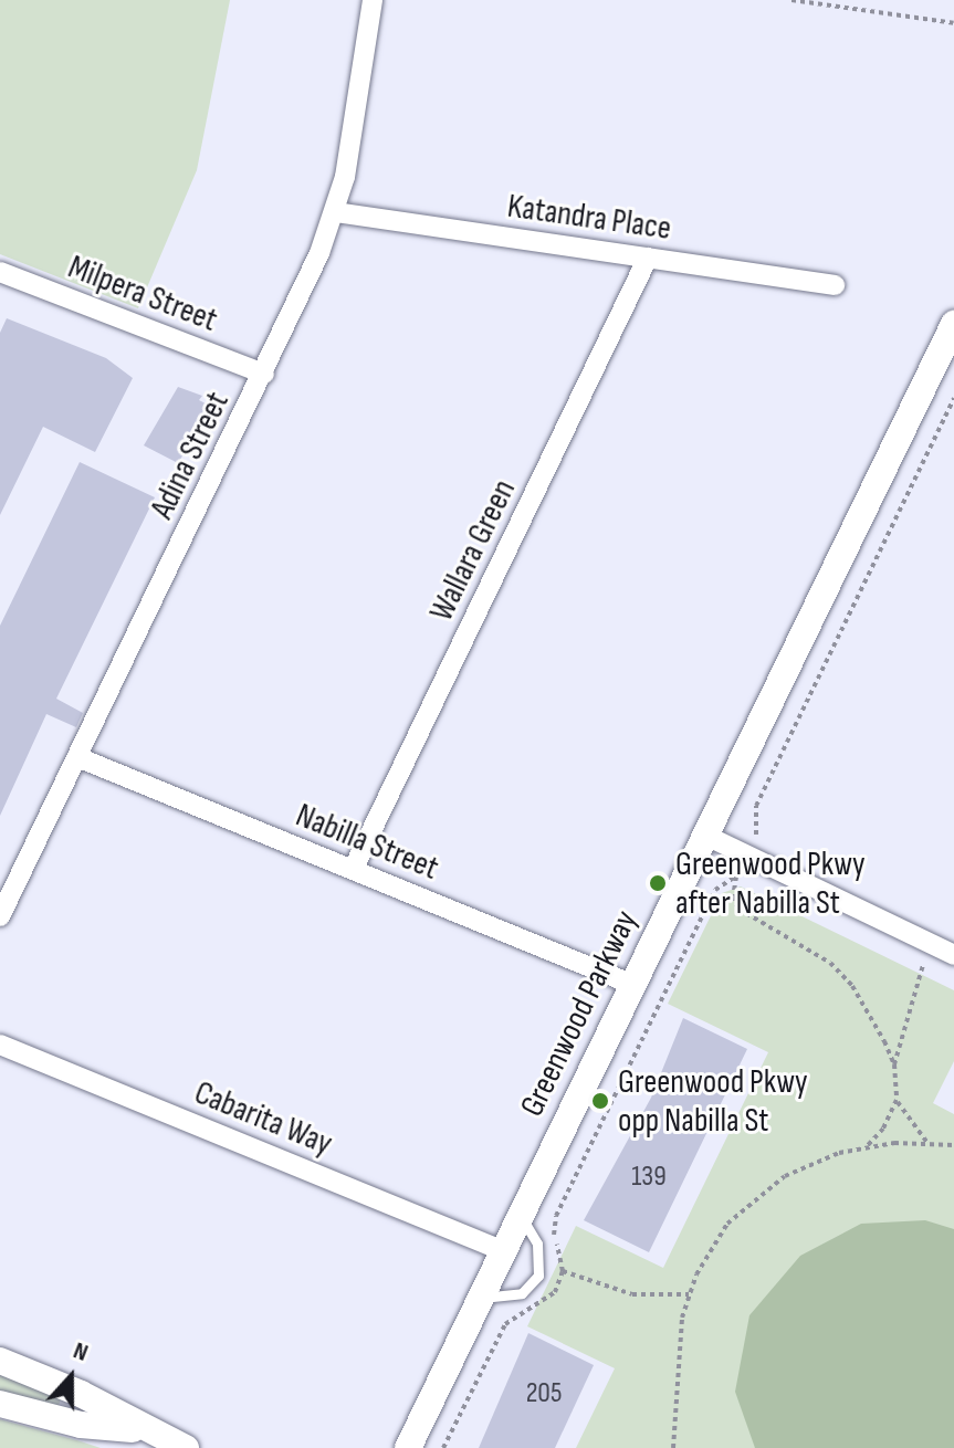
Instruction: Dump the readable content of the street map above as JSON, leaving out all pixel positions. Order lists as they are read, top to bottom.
{
  "streets": {
    "street": [
      "Katandra Place",
      "Milpera Street",
      "Adina Street",
      "Wallara Green",
      "Nabilla Street",
      "Greenwood Parkway",
      "Cabarita Way"
    ]
  },
  "crossings": [
    ["Katandra Place", "Adina Street"],
    ["Katandra Place", "Wallara Green"],
    ["Milpera Street", "Adina Street"],
    ["Adina Street", "Nabilla Street"],
    ["Wallara Green", "Nabilla Street"],
    ["Nabilla Street", "Greenwood Parkway"],
    ["Greenwood Parkway", "Cabarita Way"]
  ],
  "places": ["Greenwood Pkwy after Nabilla St", "Greenwood Pkwy opp Nabilla St"],
  "house_numbers": ["139", "205"],
  "north": "top"
}
